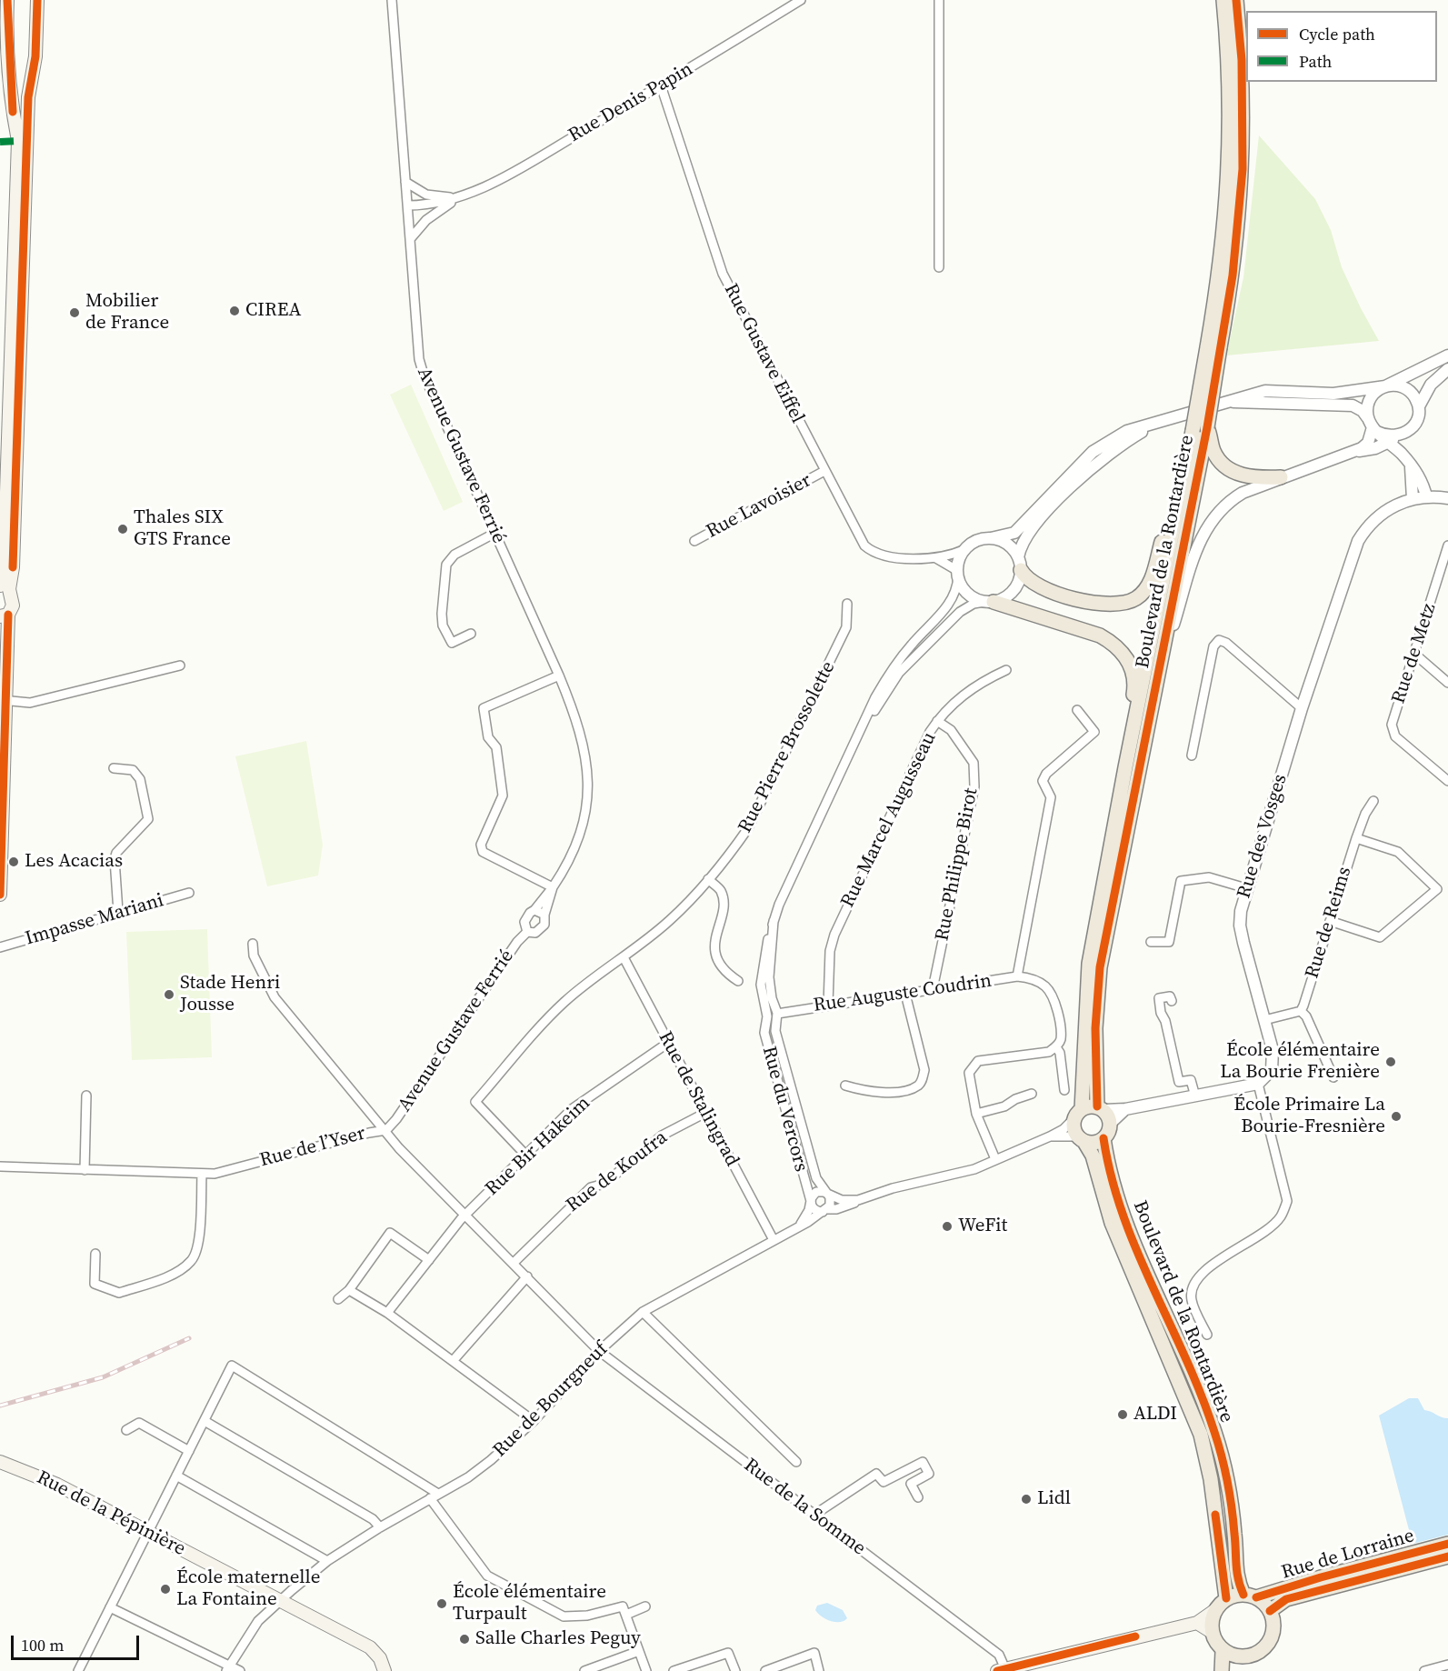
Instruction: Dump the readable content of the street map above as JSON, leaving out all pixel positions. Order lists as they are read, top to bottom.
{
  "streets": {
    "main road": ["Boulevard de la Rontardière", "Rue de la Pépinière", "Rue de Lorraine"],
    "street": [
      "Rue Denis Papin",
      "Rue Gustave Eiffel",
      "Avenue Gustave Ferrié",
      "Rue Lavoisier",
      "Rue de Metz",
      "Rue Pierre Brossolette",
      "Rue Marcel Augusseau",
      "Rue des Vosges",
      "Rue Philippe Birot",
      "Impasse Mariani",
      "Rue de Reims",
      "Rue Auguste Coudrin",
      "Rue de Stalingrad",
      "Rue du Vercors",
      "Rue Bir Hakeim",
      "Rue de l’Yser",
      "Rue de Koufra",
      "Rue de Bourgneuf",
      "Rue de la Somme"
    ]
  },
  "crossings": [
    ["Rue Denis Papin", "Rue Gustave Eiffel"],
    ["Rue Denis Papin", "Avenue Gustave Ferrié"],
    ["Rue Gustave Eiffel", "Rue Lavoisier"],
    ["Rue Gustave Eiffel", "Rue du Vercors"],
    ["Avenue Gustave Ferrié", "Rue de l’Yser"],
    ["Boulevard de la Rontardière", "Rue de Bourgneuf"],
    ["Boulevard de la Rontardière", "Rue de Lorraine"],
    ["Rue Pierre Brossolette", "Rue de Stalingrad"],
    ["Rue Pierre Brossolette", "Rue Bir Hakeim"],
    ["Rue Marcel Augusseau", "Rue Philippe Birot"],
    ["Rue Marcel Augusseau", "Rue Auguste Coudrin"],
    ["Rue Philippe Birot", "Rue Auguste Coudrin"],
    ["Rue Auguste Coudrin", "Rue du Vercors"],
    ["Rue de Stalingrad", "Rue Bir Hakeim"],
    ["Rue de Stalingrad", "Rue de Koufra"],
    ["Rue de Stalingrad", "Rue de Bourgneuf"],
    ["Rue du Vercors", "Rue de Bourgneuf"],
    ["Rue Bir Hakeim", "Rue de l’Yser"],
    ["Rue de l’Yser", "Rue de Koufra"],
    ["Rue de l’Yser", "Rue de Bourgneuf"],
    ["Rue de l’Yser", "Rue de la Somme"],
    ["Rue de Bourgneuf", "Rue de la Somme"],
    ["Rue de Bourgneuf", "Rue de la Pépinière"]
  ],
  "places": [
    "CIREA",
    "Mobilier de France",
    "Thales SIX GTS France",
    "Les Acacias",
    "Stade Henri Jousse",
    "École élémentaire La Bourie Frenière",
    "École Primaire La Bourie-Fresnière",
    "WeFit",
    "ALDI",
    "Lidl",
    "École maternelle La Fontaine",
    "École élémentaire Turpault",
    "Salle Charles Peguy"
  ],
  "legend": ["Cycle path", "Path"],
  "scale_bar": "100 m"
}
